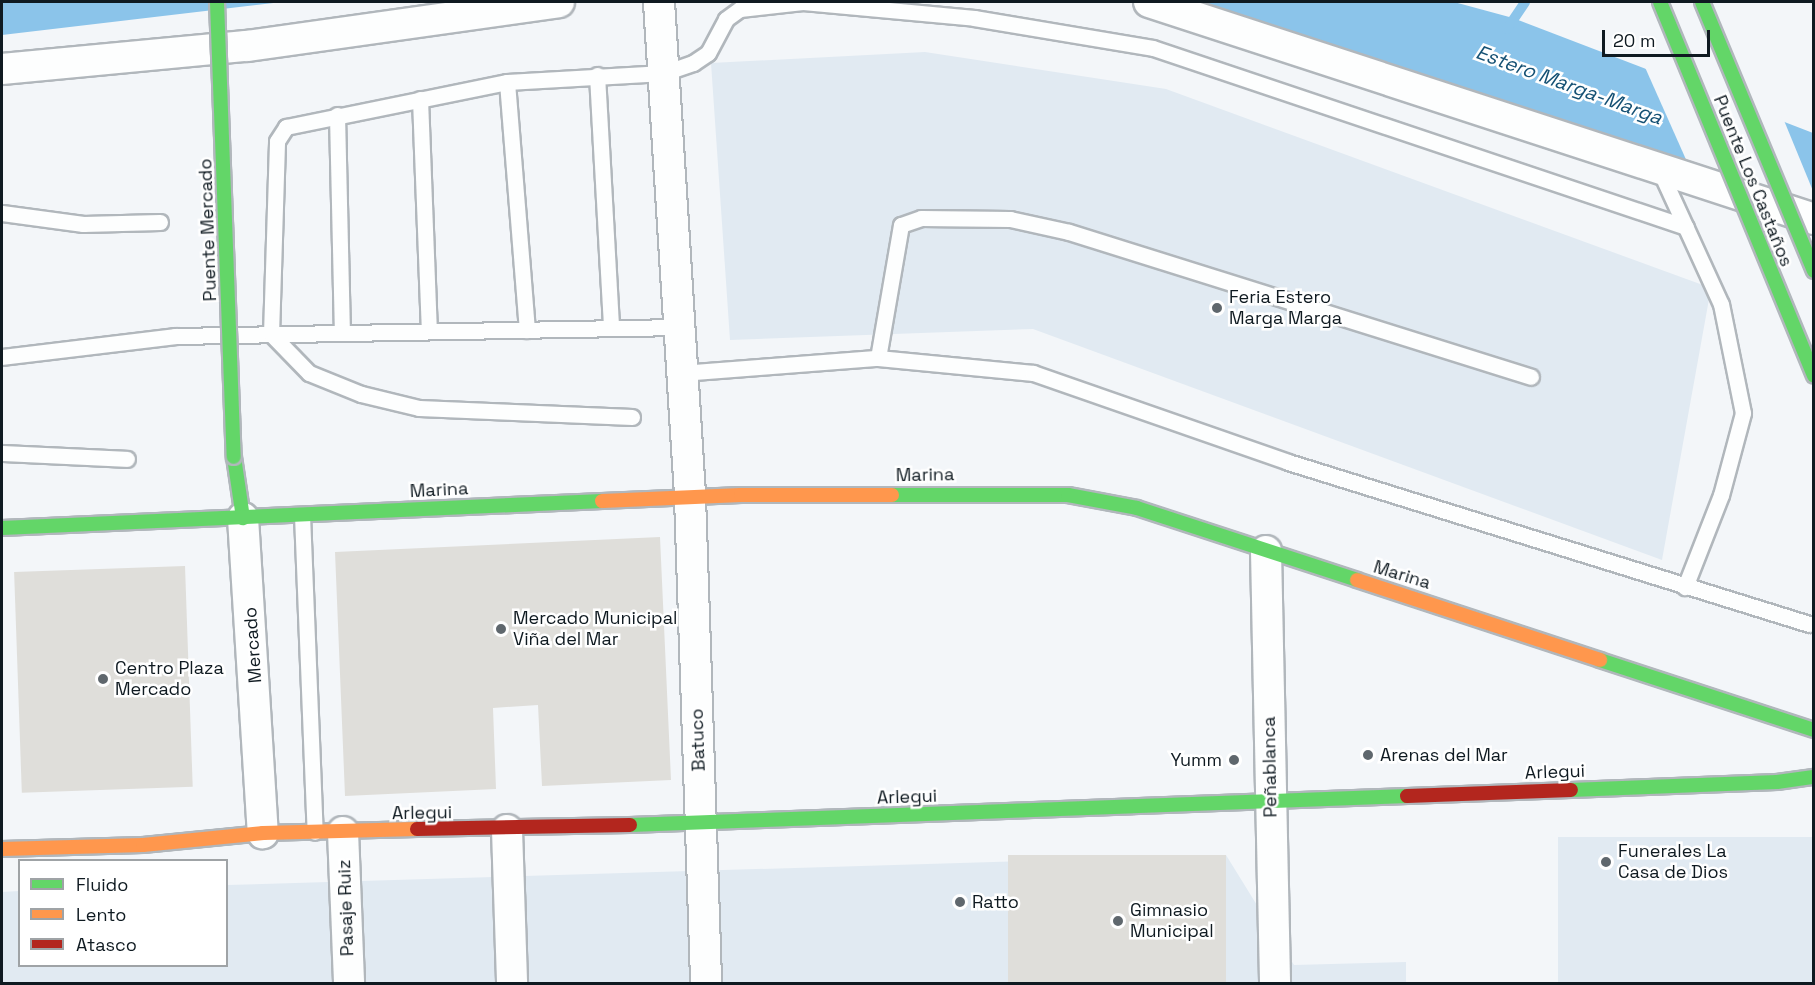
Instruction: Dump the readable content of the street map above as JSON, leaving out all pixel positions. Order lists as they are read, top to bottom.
{
  "streets": {
    "main road": [
      "Puente Los Castaños",
      "Puente Mercado",
      "Marina",
      "Mercado",
      "Arlegui"
    ],
    "street": ["Batuco", "Peñablanca", "Pasaje Ruiz"]
  },
  "crossings": [
    ["Puente Mercado", "Mercado"],
    ["Marina", "Mercado"],
    ["Marina", "Batuco"],
    ["Marina", "Peñablanca"],
    ["Mercado", "Arlegui"],
    ["Batuco", "Arlegui"],
    ["Peñablanca", "Arlegui"],
    ["Arlegui", "Pasaje Ruiz"]
  ],
  "water": ["Estero Marga-Marga"],
  "places": [
    "Feria Estero Marga Marga",
    "Mercado Municipal Viña del Mar",
    "Centro Plaza Mercado",
    "Arenas del Mar",
    "Yumm",
    "Funerales La Casa de Dios",
    "Ratto",
    "Gimnasio Municipal"
  ],
  "legend": ["Fluido", "Lento", "Atasco"],
  "scale_bar": "20 m"
}
